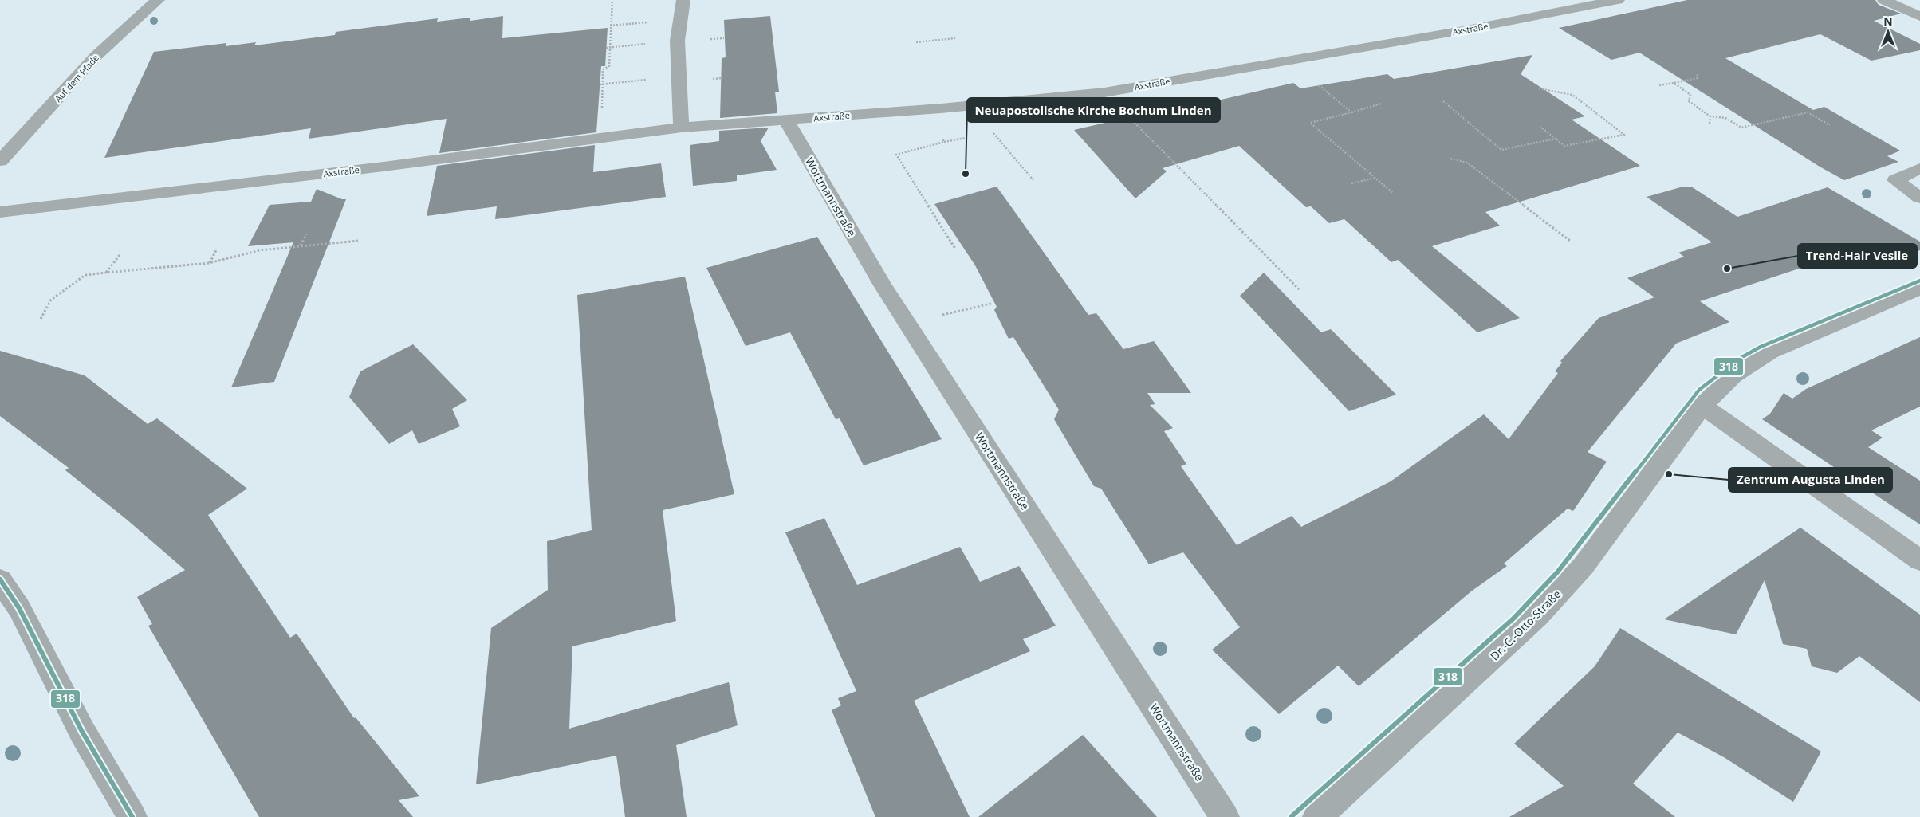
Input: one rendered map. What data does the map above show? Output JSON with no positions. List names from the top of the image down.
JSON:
{
  "streets": {
    "street": [
      "Axstraße",
      "Auf dem Pfade",
      "Wortmannstraße",
      "Dr.-C.-Otto-Straße"
    ]
  },
  "crossings": [
    ["Axstraße", "Wortmannstraße"]
  ],
  "places": ["Neuapostolische Kirche Bochum Linden", "Trend-Hair Vesile", "Zentrum Augusta Linden"],
  "lines": ["transit line 318"],
  "north": "top"
}
